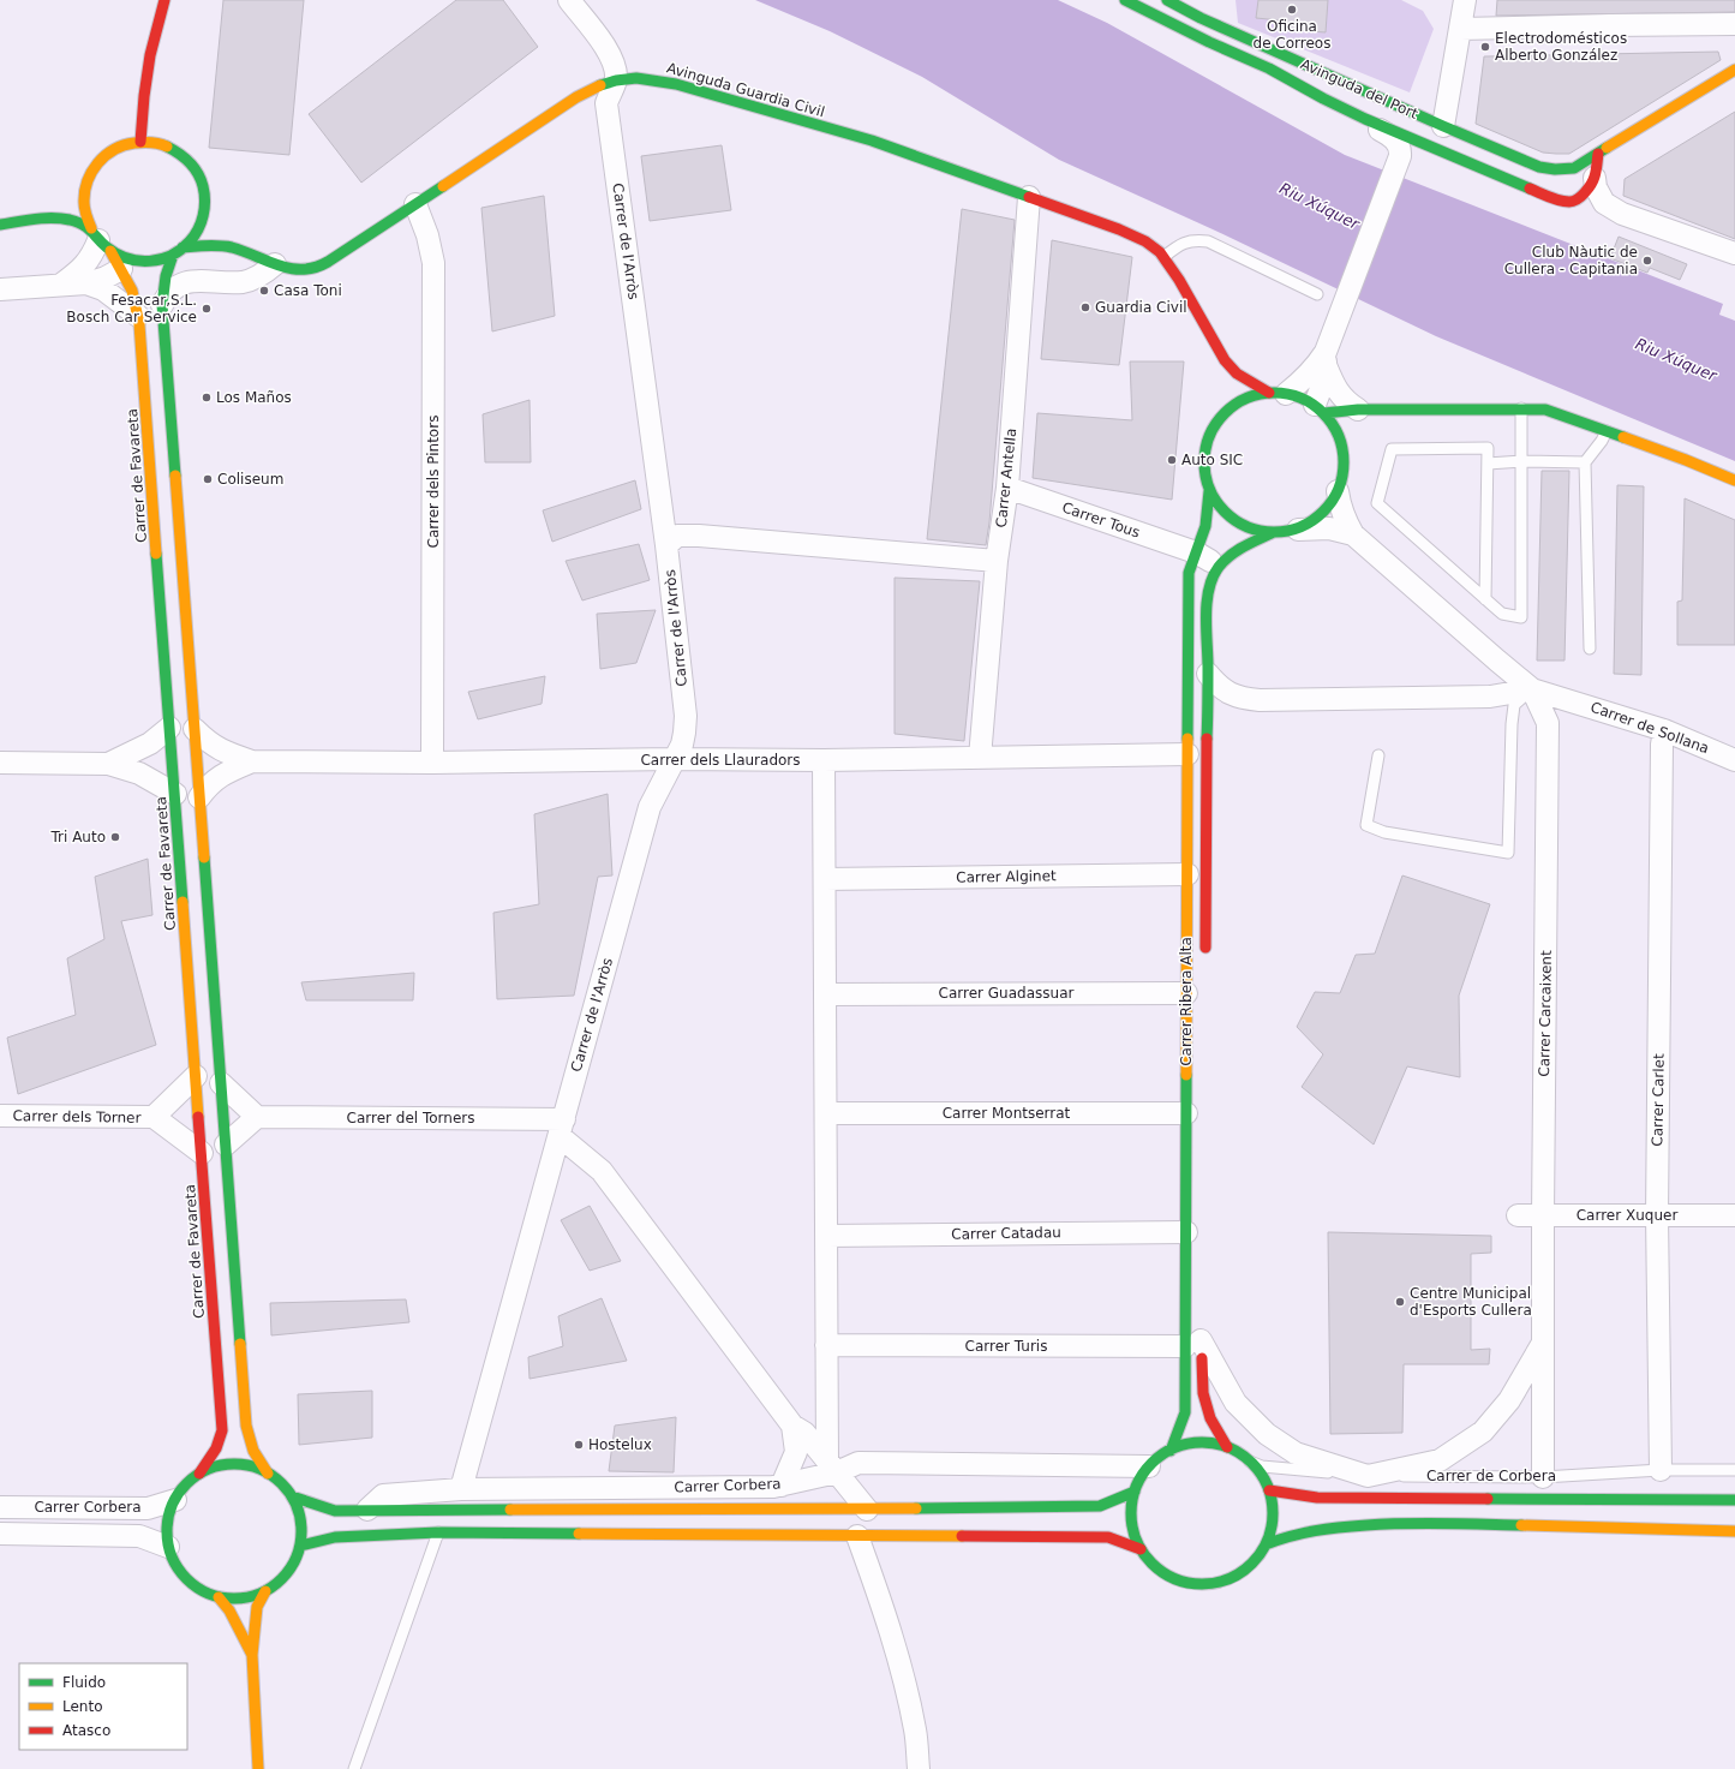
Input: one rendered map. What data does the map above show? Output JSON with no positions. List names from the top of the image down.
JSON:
{
  "streets": {
    "street": [
      "Avinguda del Port",
      "Avinguda Guardia Civil",
      "Carrer de l'Arròs",
      "Carrer de Favareta",
      "Carrer Antella",
      "Carrer dels Pintors",
      "Carrer Tous",
      "Carrer de Sollana",
      "Carrer dels Llauradors",
      "Carrer Alginet",
      "Carrer Guadassuar",
      "Carrer Ribera Alta",
      "Carrer Carcaixent",
      "Carrer Carlet",
      "Carrer Montserrat",
      "Carrer dels Torner",
      "Carrer del Torners",
      "Carrer Xuquer",
      "Carrer Catadau",
      "Carrer Turis",
      "Carrer Corbera"
    ],
    "lane": ["Carrer de Corbera"]
  },
  "crossings": [
    ["Avinguda Guardia Civil", "Carrer de l'Arròs"],
    ["Avinguda Guardia Civil", "Carrer Antella"],
    ["Avinguda Guardia Civil", "Carrer dels Pintors"],
    ["Avinguda Guardia Civil", "Carrer Ribera Alta"],
    ["Carrer de l'Arròs", "Carrer dels Llauradors"],
    ["Carrer de l'Arròs", "Carrer del Torners"],
    ["Carrer de l'Arròs", "Carrer Corbera"],
    ["Carrer de Favareta", "Carrer Corbera"],
    ["Carrer Antella", "Carrer Tous"],
    ["Carrer Antella", "Carrer dels Llauradors"],
    ["Carrer dels Pintors", "Carrer dels Llauradors"],
    ["Carrer Tous", "Carrer Ribera Alta"],
    ["Carrer de Sollana", "Carrer Carcaixent"],
    ["Carrer de Sollana", "Carrer Carlet"],
    ["Carrer dels Llauradors", "Carrer Ribera Alta"],
    ["Carrer Alginet", "Carrer Ribera Alta"],
    ["Carrer Guadassuar", "Carrer Ribera Alta"],
    ["Carrer Ribera Alta", "Carrer Carcaixent"],
    ["Carrer Ribera Alta", "Carrer Montserrat"],
    ["Carrer Ribera Alta", "Carrer Catadau"],
    ["Carrer Ribera Alta", "Carrer Turis"],
    ["Carrer Ribera Alta", "Carrer de Corbera"],
    ["Carrer Ribera Alta", "Carrer Corbera"],
    ["Carrer Carcaixent", "Carrer Xuquer"],
    ["Carrer Carcaixent", "Carrer de Corbera"],
    ["Carrer Carlet", "Carrer Xuquer"],
    ["Carrer Carlet", "Carrer de Corbera"],
    ["Carrer de Corbera", "Carrer Corbera"]
  ],
  "water": ["Riu Xúquer"],
  "places": [
    "Oficina de Correos",
    "Electrodomésticos Alberto González",
    "Club Nàutic de Cullera - Capitania",
    "Casa Toni",
    "Guardia Civil",
    "Fesacar,S.L. Bosch Car Service",
    "Los Maños",
    "Auto SIC",
    "Coliseum",
    "Tri Auto",
    "Centre Municipal d'Esports Cullera",
    "Hostelux"
  ],
  "legend": ["Fluido", "Lento", "Atasco"]
}
